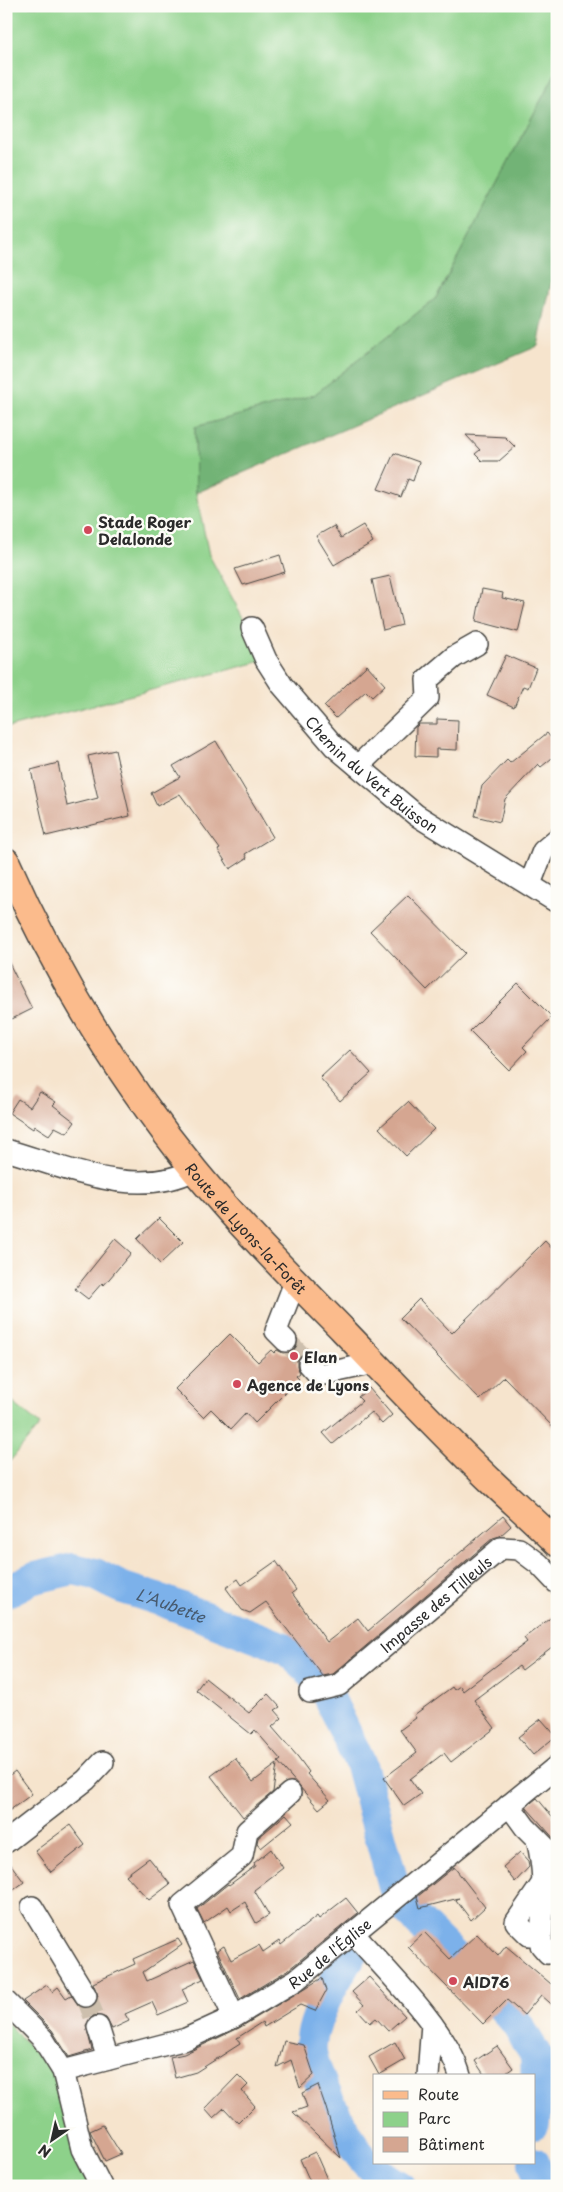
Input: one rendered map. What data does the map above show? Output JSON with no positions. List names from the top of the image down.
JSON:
{
  "streets": {
    "main road": ["Route de Lyons-la-Forêt"],
    "street": ["Chemin du Vert Buisson", "Impasse des Tilleuls", "Rue de l'Église"]
  },
  "water": ["L'Aubette"],
  "places": [
    "Stade Roger Delalonde",
    "Elan",
    "Agence de Lyons",
    "AID76"
  ],
  "legend": ["Route", "Parc", "Bâtiment"],
  "north": "bottom left"
}
